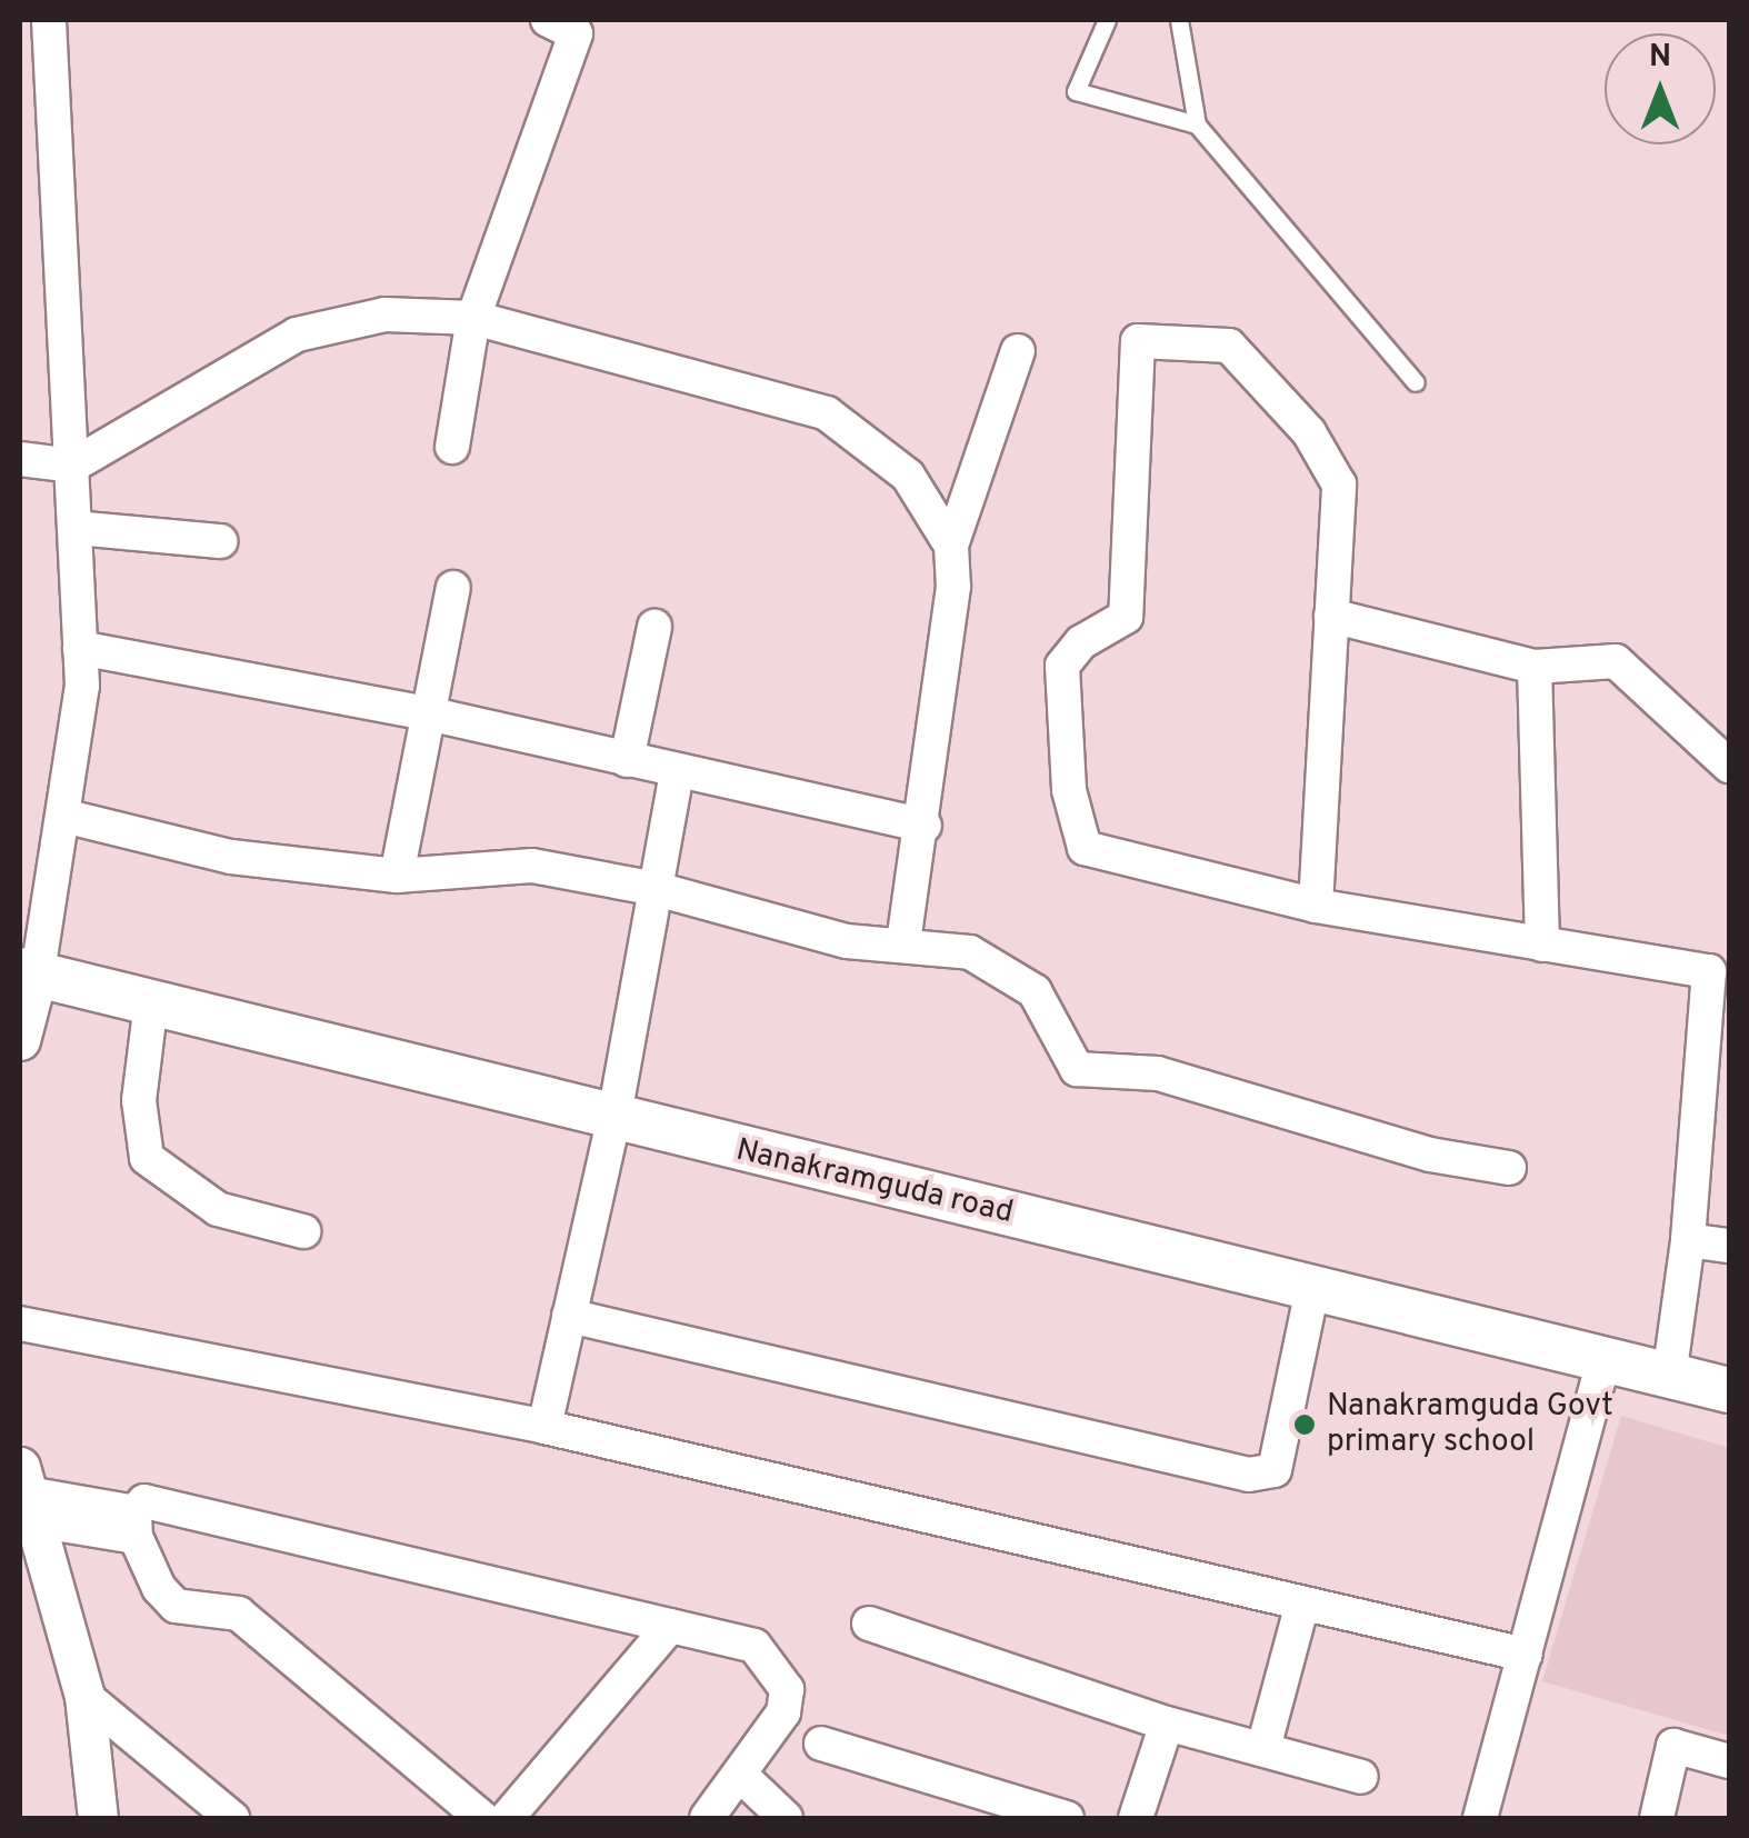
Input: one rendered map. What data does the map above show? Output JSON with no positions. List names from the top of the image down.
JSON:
{
  "streets": {
    "main road": ["Nanakramguda road"]
  },
  "places": ["Nanakramguda Govt primary school"],
  "north": "top"
}
